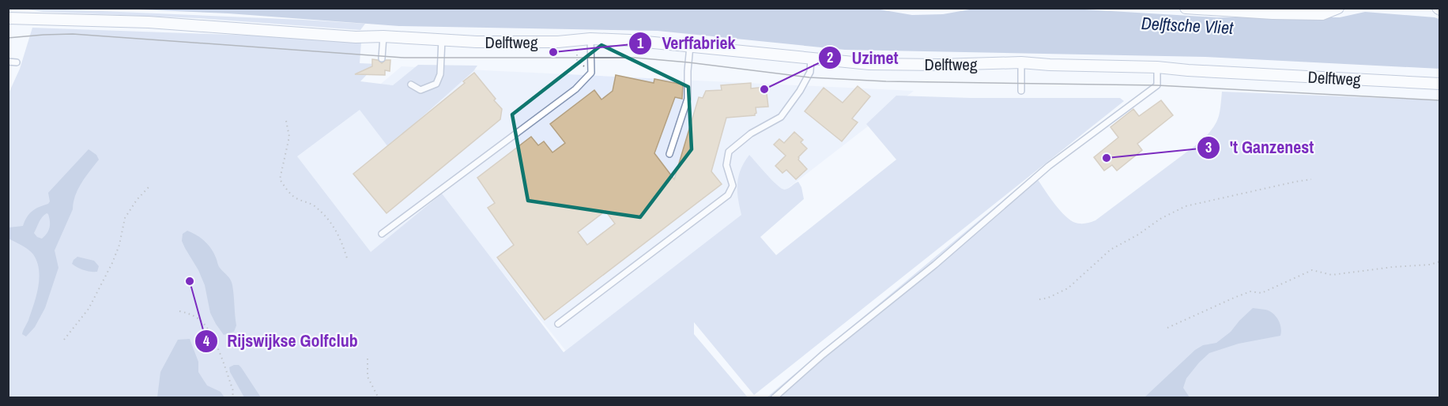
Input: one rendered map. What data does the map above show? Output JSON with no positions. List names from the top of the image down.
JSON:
{
  "streets": {
    "street": ["Delftweg"]
  },
  "water": ["Delftsche Vliet"],
  "places": [
    "Verffabriek",
    "Uzimet",
    "'t Ganzenest",
    "Rijswijkse Golfclub"
  ]
}
